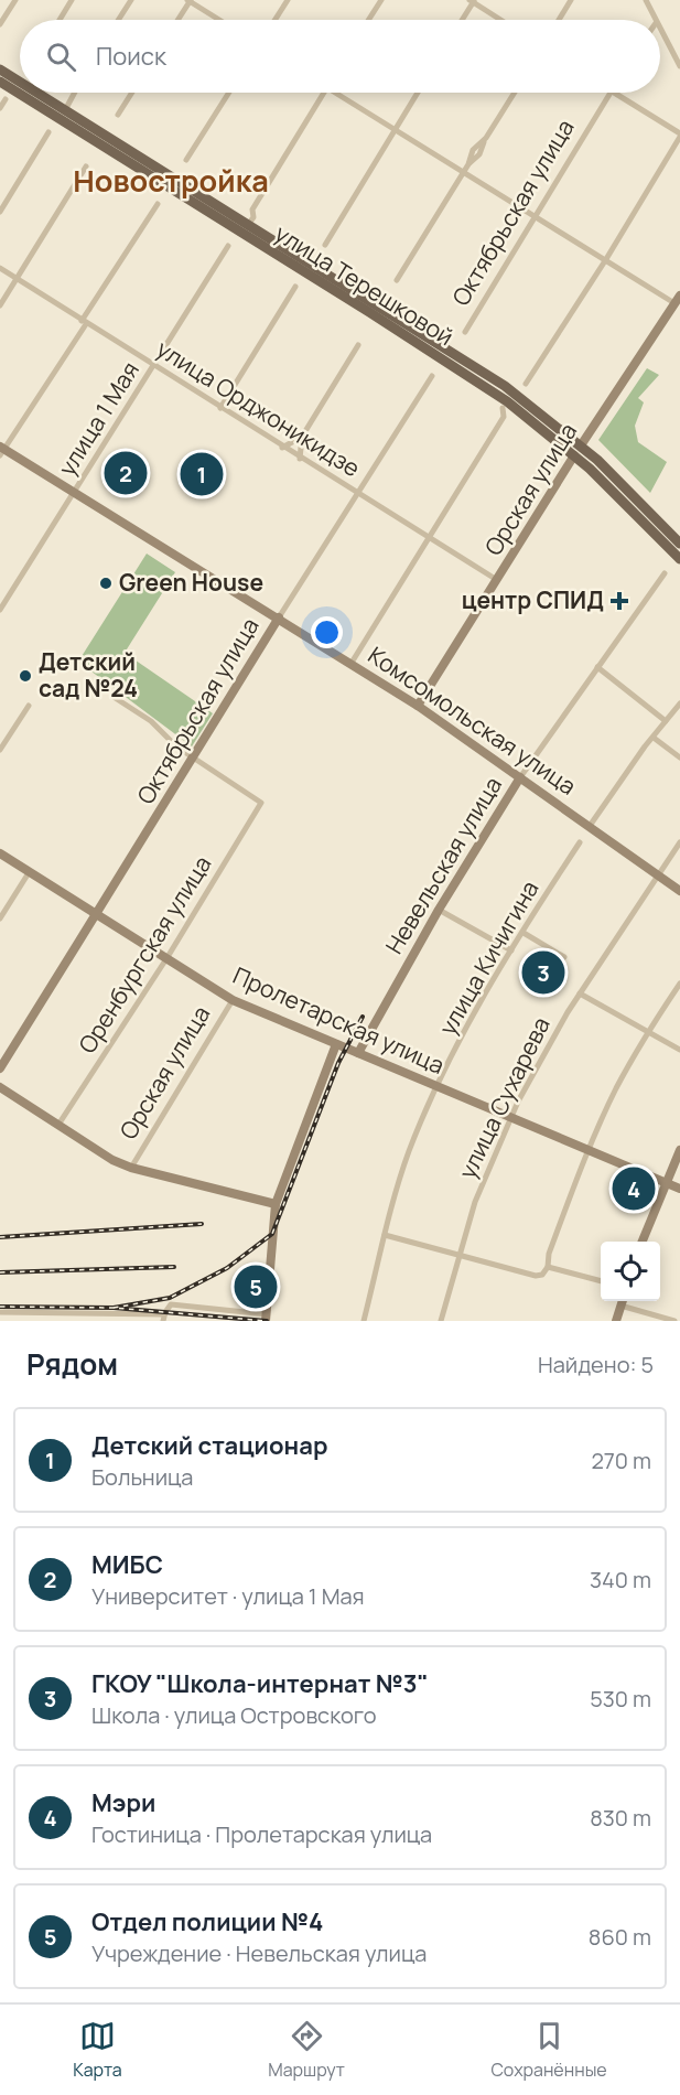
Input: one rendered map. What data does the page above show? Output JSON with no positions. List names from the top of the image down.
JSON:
{
  "streets": {
    "main road": [
      "Октябрьская улица",
      "улица Терешковой",
      "Орская улица",
      "Комсомольская улица",
      "Невельская улица",
      "Пролетарская улица"
    ],
    "street": [
      "улица Орджоникидзе",
      "улица 1 Мая",
      "Оренбургская улица",
      "улица Кичигина",
      "улица Сухарева"
    ]
  },
  "crossings": [
    ["Октябрьская улица", "улица Орджоникидзе"],
    ["Октябрьская улица", "Комсомольская улица"],
    ["Октябрьская улица", "Оренбургская улица"],
    ["Октябрьская улица", "Пролетарская улица"],
    ["улица Терешковой", "Орская улица"],
    ["улица Орджоникидзе", "улица 1 Мая"],
    ["улица Орджоникидзе", "Орская улица"],
    ["улица 1 Мая", "Комсомольская улица"],
    ["Орская улица", "Комсомольская улица"],
    ["Орская улица", "Пролетарская улица"],
    ["Комсомольская улица", "Невельская улица"],
    ["Комсомольская улица", "улица Сухарева"],
    ["Невельская улица", "Пролетарская улица"],
    ["Оренбургская улица", "Пролетарская улица"],
    ["улица Кичигина", "Пролетарская улица"],
    ["Пролетарская улица", "улица Сухарева"]
  ],
  "districts": ["Новостройка"],
  "places": {
    "other": ["Green House", "Детский сад №24"],
    "health": ["центр СПИД"]
  },
  "page": {
    "search": "Поиск",
    "pins": [
      "2",
      "1",
      "3",
      "4",
      "5"
    ],
    "heading": ["Рядом", "Найдено: 5"],
    "list": [
      {
        "mark": "1",
        "name": "Детский стационар",
        "note": "Больница",
        "value": "270 m"
      },
      {
        "mark": "2",
        "name": "МИБС",
        "note": "Университет · улица 1 Мая",
        "value": "340 m"
      },
      {
        "mark": "3",
        "name": "ГКОУ \"Школа-интернат №3\"",
        "note": "Школа · улица Островского",
        "value": "530 m"
      },
      {
        "mark": "4",
        "name": "Мэри",
        "note": "Гостиница · Пролетарская улица",
        "value": "830 m"
      },
      {
        "mark": "5",
        "name": "Отдел полиции №4",
        "note": "Учреждение · Невельская улица",
        "value": "860 m"
      }
    ],
    "nav": ["Карта", "Маршрут", "Сохранённые"]
  }
}
